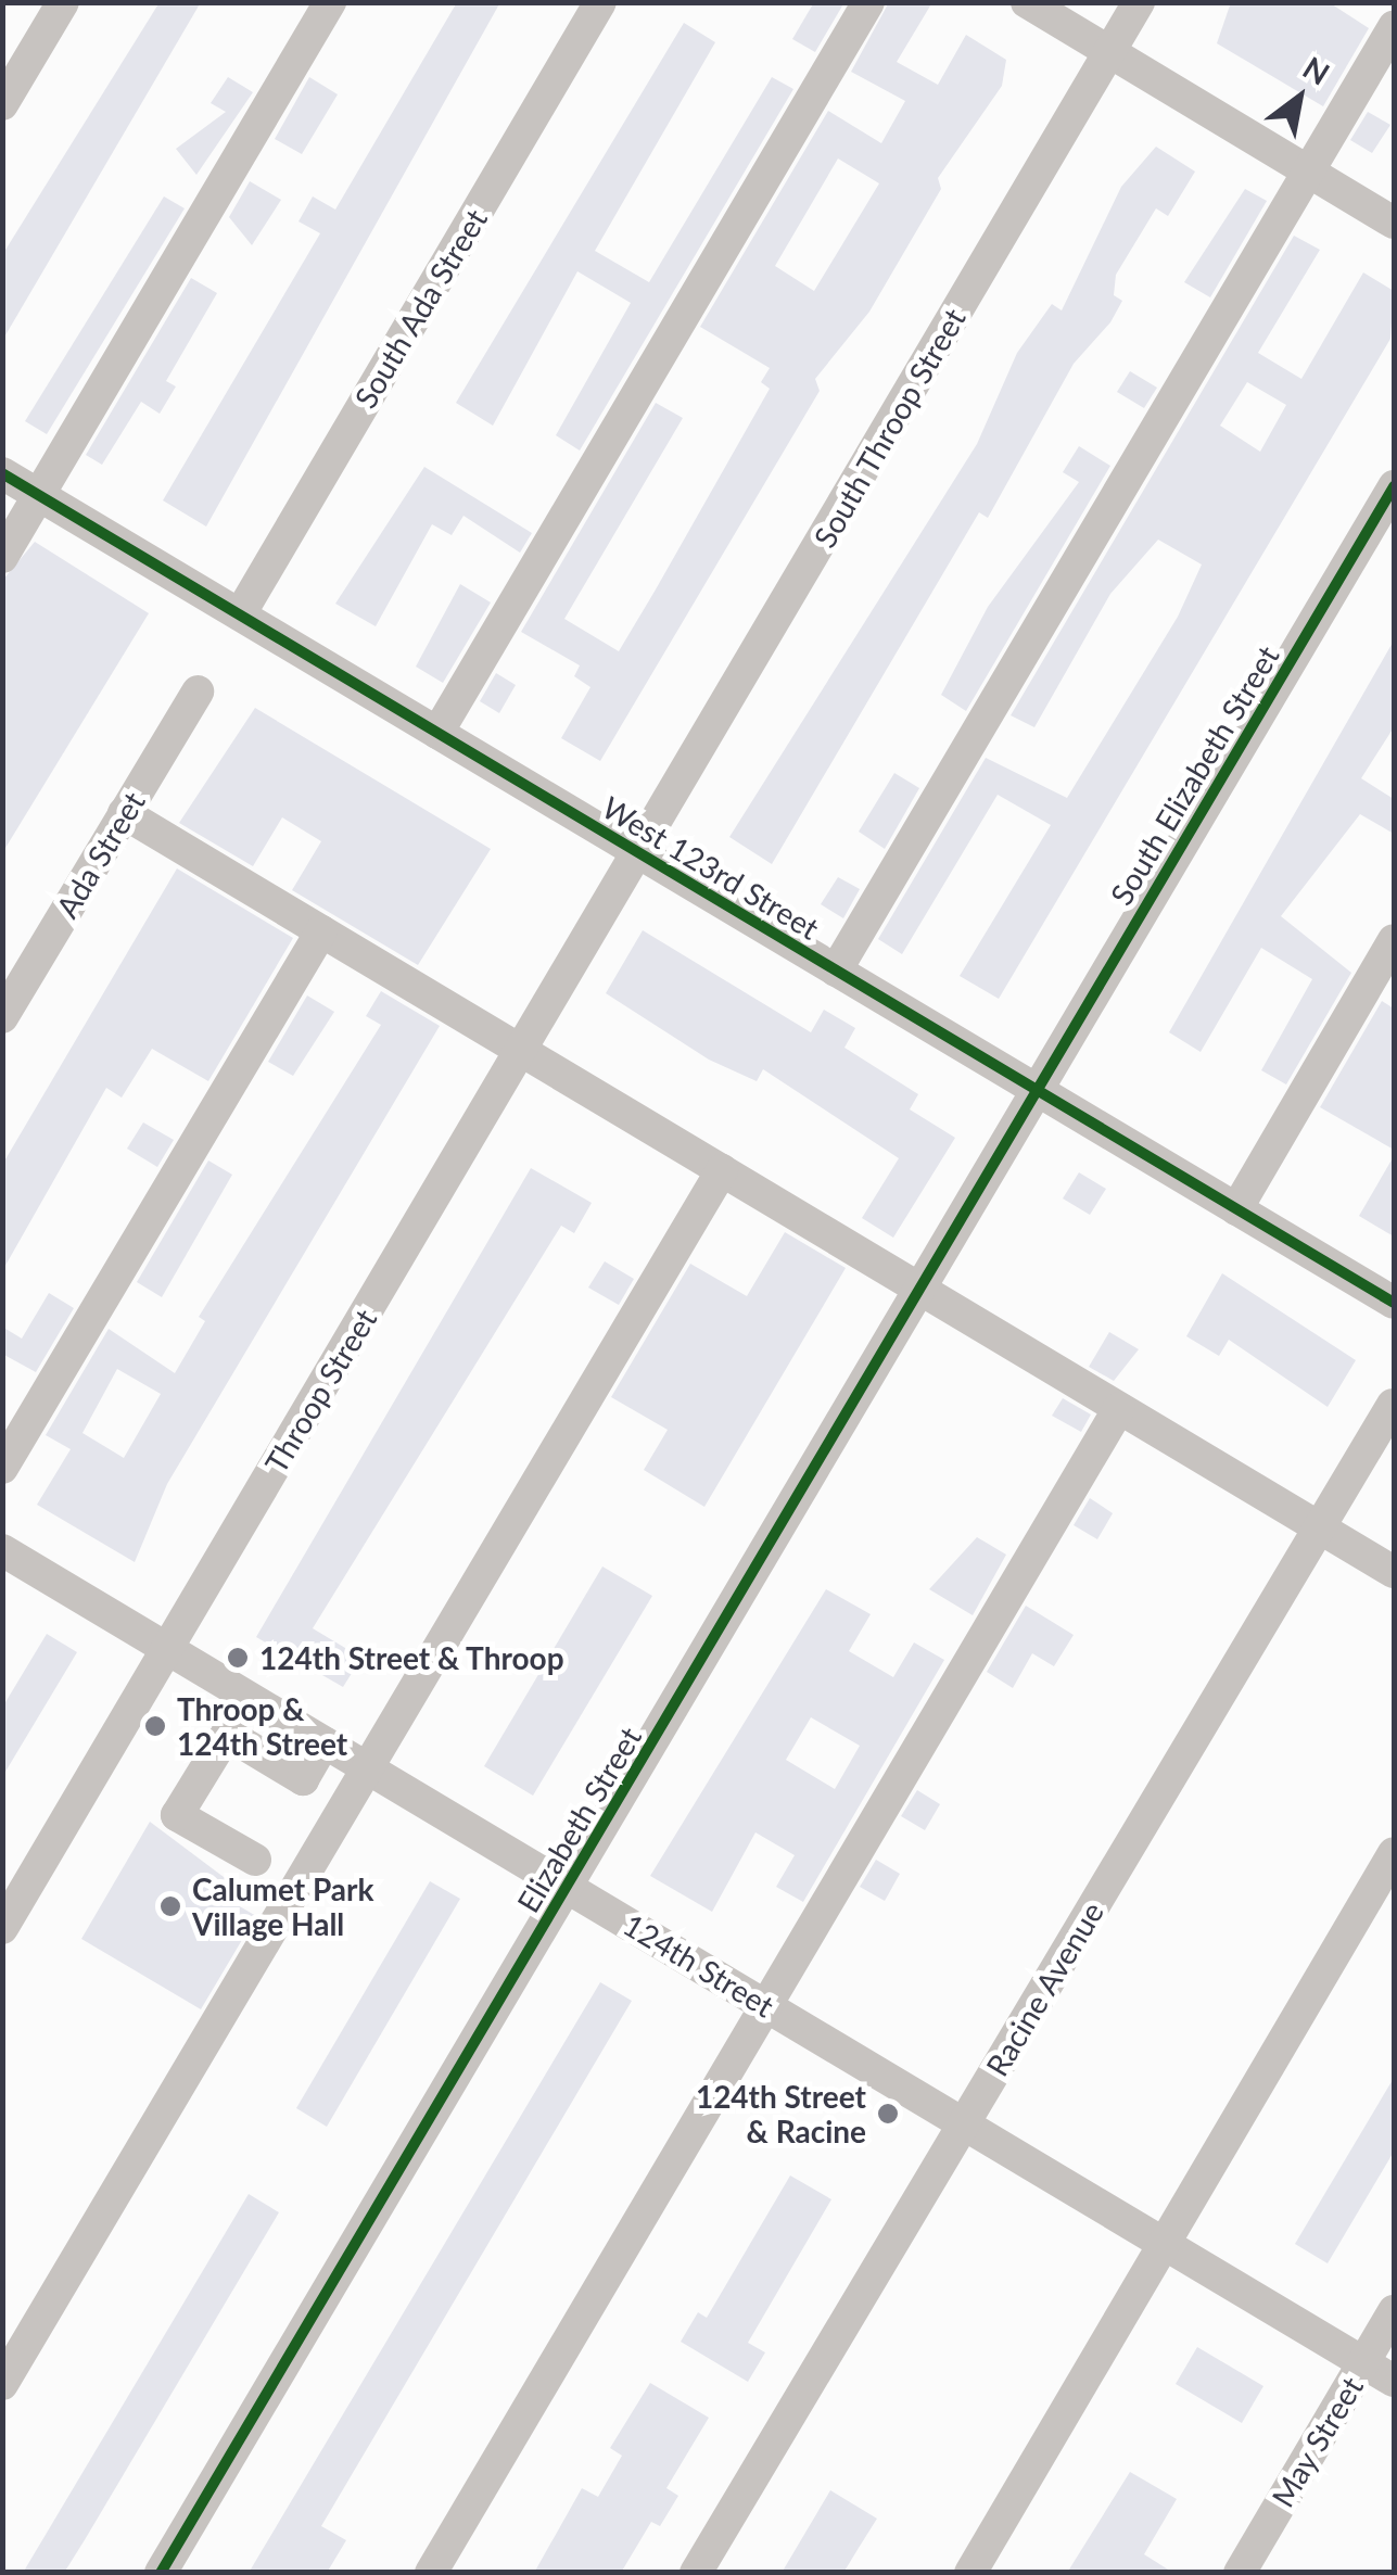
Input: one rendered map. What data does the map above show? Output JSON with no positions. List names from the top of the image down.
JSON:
{
  "streets": {
    "street": [
      "South Ada Street",
      "South Throop Street",
      "South Elizabeth Street",
      "Ada Street",
      "West 123rd Street",
      "Throop Street",
      "Elizabeth Street",
      "124th Street",
      "Racine Avenue",
      "May Street"
    ]
  },
  "crossings": [
    ["South Ada Street", "West 123rd Street"],
    ["South Throop Street", "West 123rd Street"],
    ["South Throop Street", "Throop Street"],
    ["South Elizabeth Street", "West 123rd Street"],
    ["South Elizabeth Street", "Elizabeth Street"],
    ["West 123rd Street", "Throop Street"],
    ["West 123rd Street", "Elizabeth Street"],
    ["Throop Street", "124th Street"],
    ["Elizabeth Street", "124th Street"],
    ["124th Street", "Racine Avenue"],
    ["124th Street", "May Street"]
  ],
  "places": [
    "124th Street & Throop",
    "Throop & 124th Street",
    "Calumet Park Village Hall",
    "124th Street & Racine"
  ],
  "north": "top right"
}
